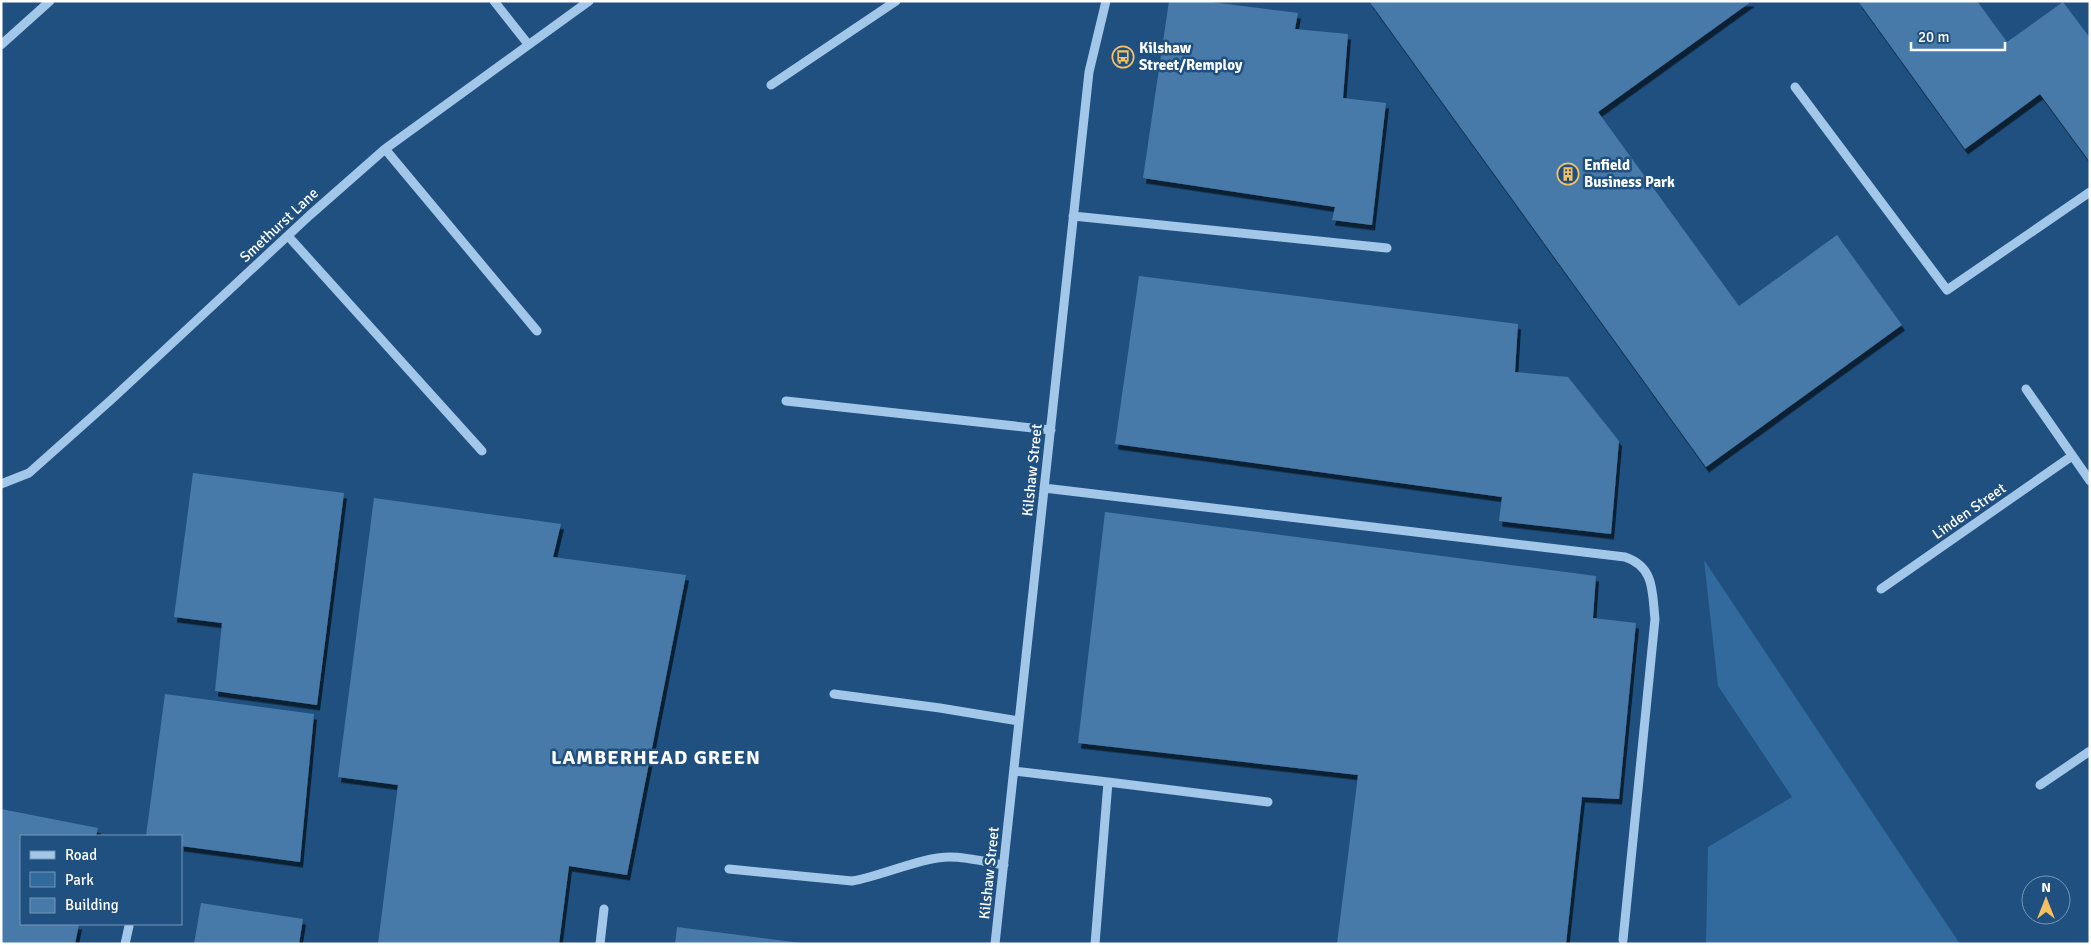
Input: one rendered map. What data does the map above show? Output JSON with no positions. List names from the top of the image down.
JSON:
{
  "streets": {
    "street": ["Smethurst Lane", "Kilshaw Street", "Linden Street"]
  },
  "districts": ["LAMBERHEAD GREEN"],
  "places": {
    "bus stop": ["Kilshaw Street/Remploy"],
    "building": ["Enfield Business Park"]
  },
  "legend": ["Road", "Park", "Building"],
  "scale_bar": "20 m",
  "north": "top"
}
